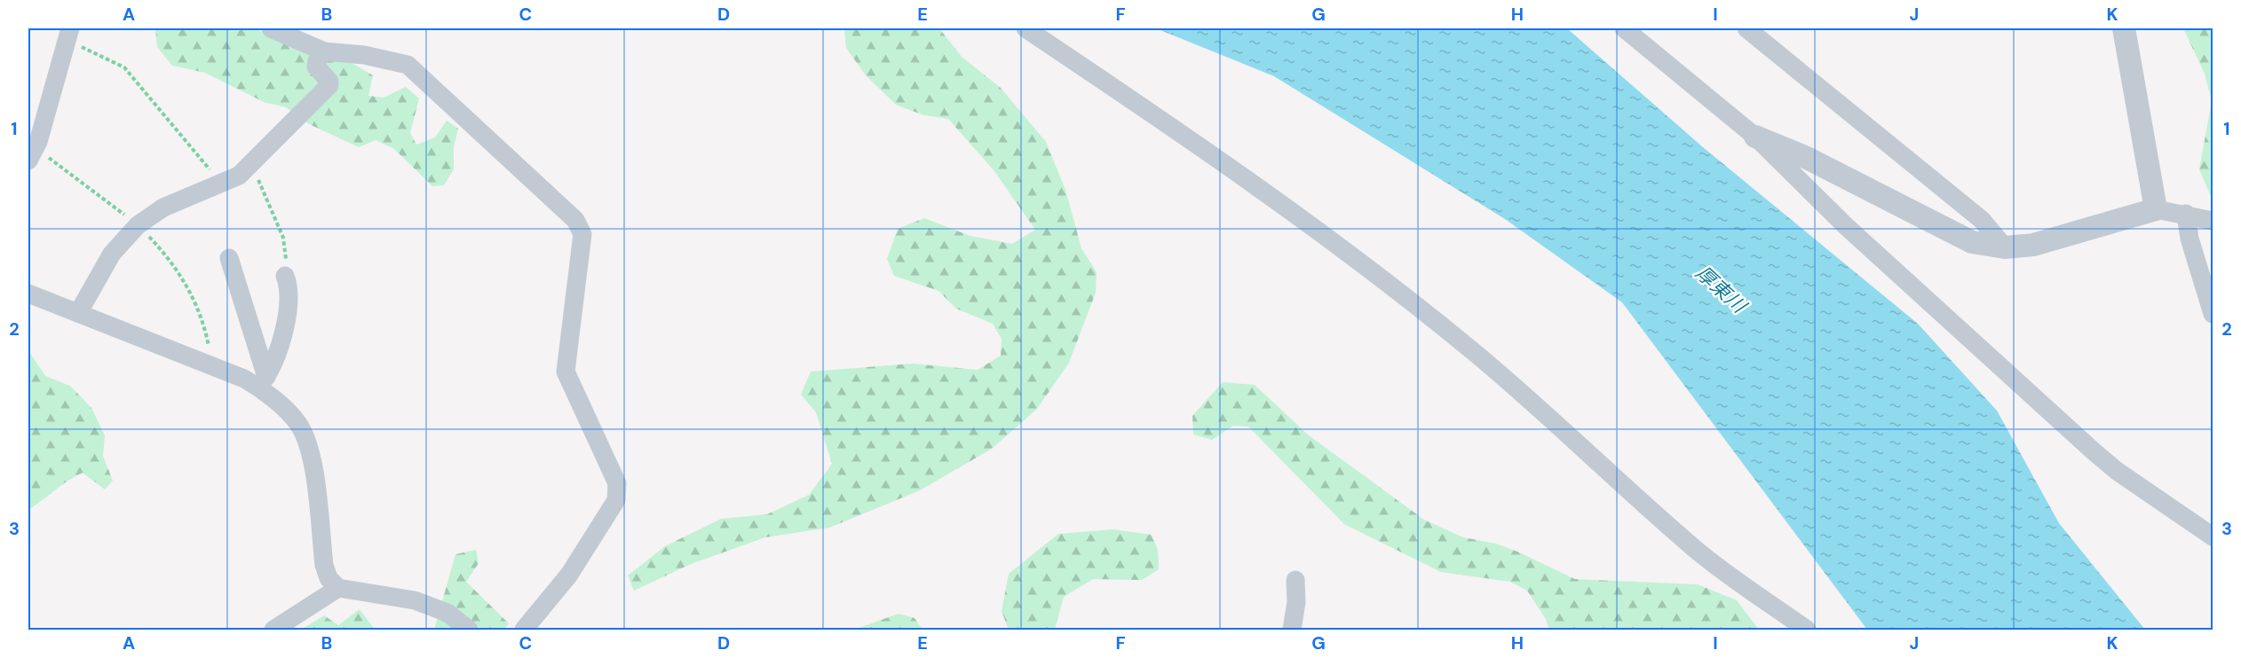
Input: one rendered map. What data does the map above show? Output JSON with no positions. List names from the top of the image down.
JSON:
{
  "water": ["厚東川"],
  "grid": {
    "columns": [
      "A",
      "B",
      "C",
      "D",
      "E",
      "F",
      "G",
      "H",
      "I",
      "J",
      "K"
    ],
    "rows": ["1", "2", "3"]
  }
}
